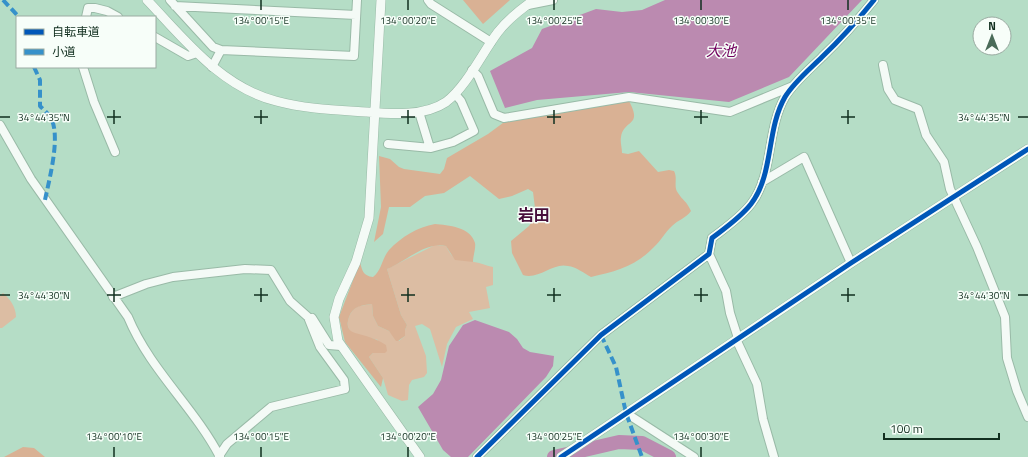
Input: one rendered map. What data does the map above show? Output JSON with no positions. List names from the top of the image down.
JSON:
{
  "districts": ["岩田"],
  "water": ["大池"],
  "legend": ["自転車道", "小道"],
  "scale_bar": "100 m",
  "north": "top",
  "coordinates": [
    "134°00'15\"E",
    "134°00'20\"E",
    "134°00'25\"E",
    "134°00'30\"E",
    "134°00'35\"E",
    "34°44'35\"N",
    "34°44'30\"N",
    "134°00'10\"E"
  ]
}
